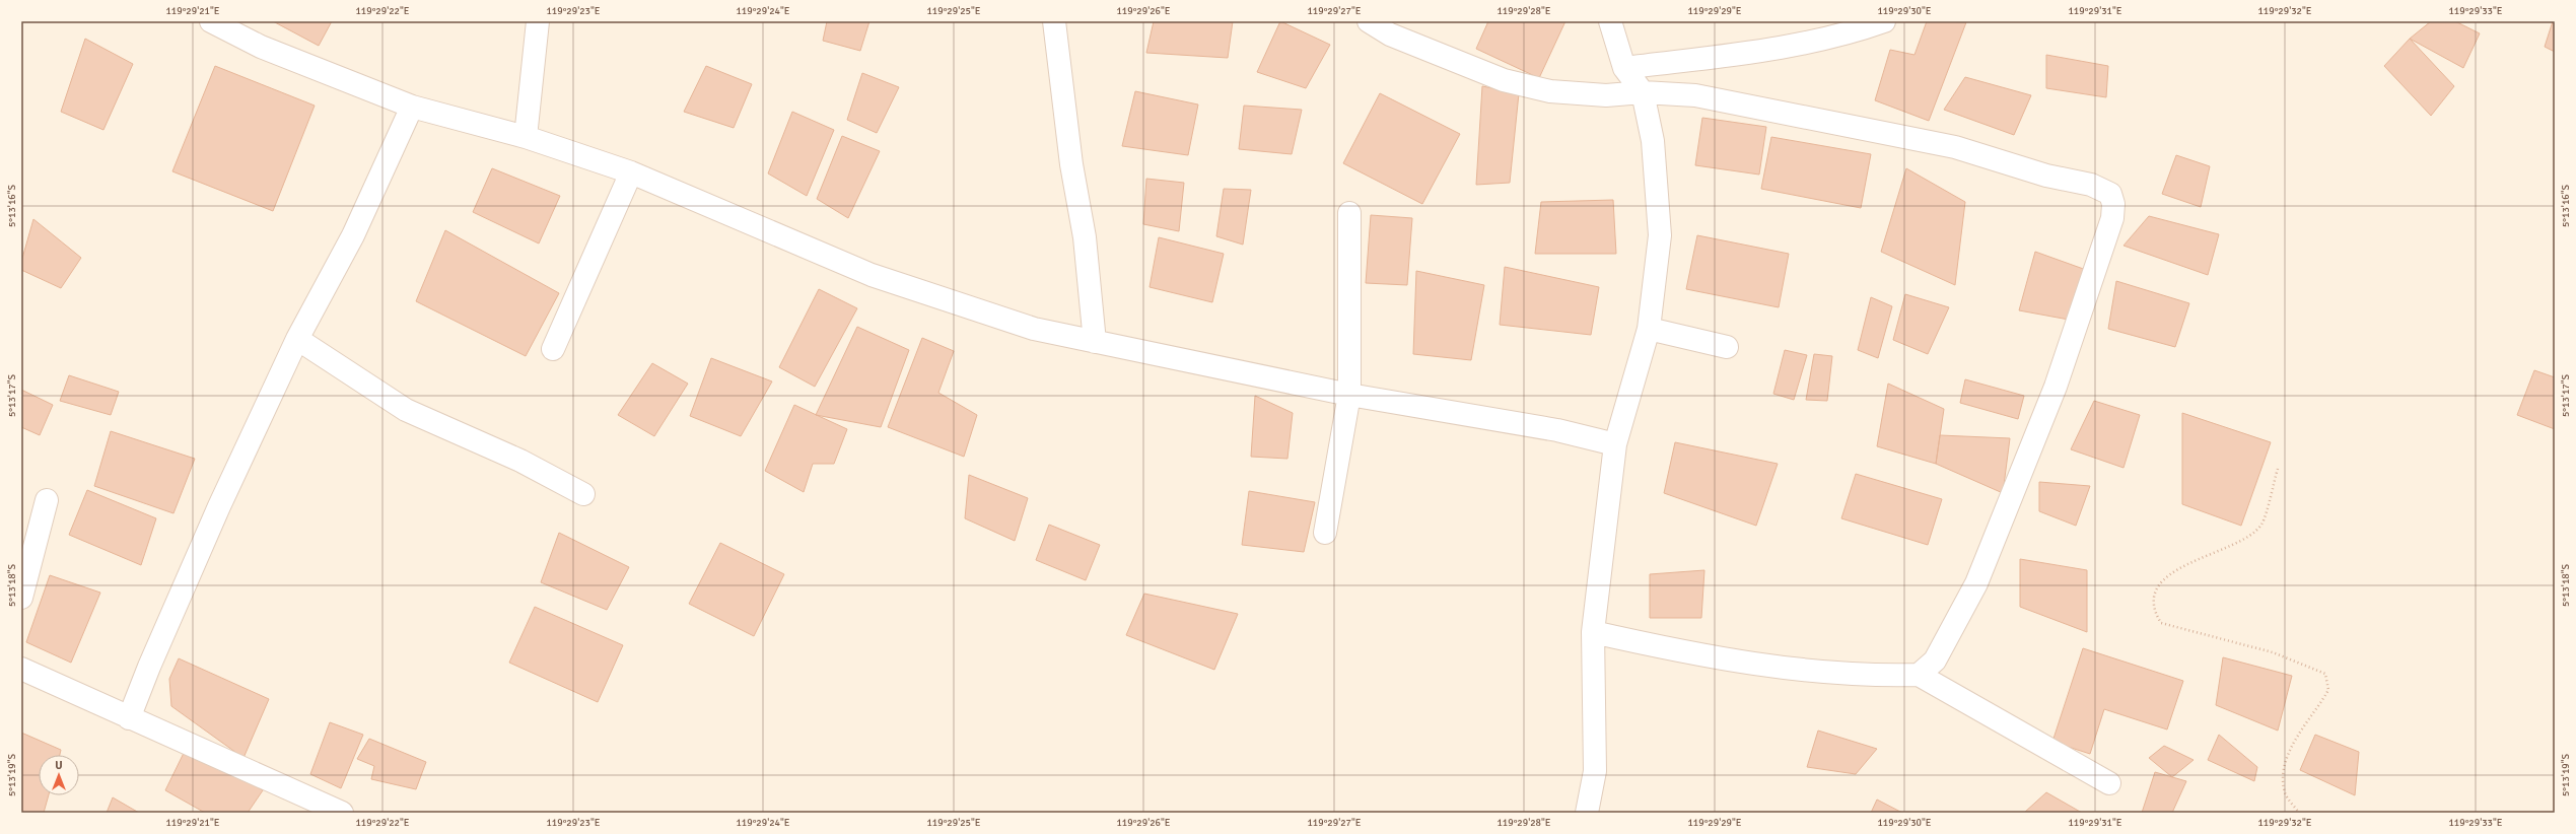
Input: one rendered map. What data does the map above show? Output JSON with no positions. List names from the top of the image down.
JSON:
{
  "north": "top",
  "coordinates": [
    "119°29'21\"E",
    "119°29'22\"E",
    "119°29'23\"E",
    "119°29'24\"E",
    "119°29'25\"E",
    "119°29'26\"E",
    "119°29'27\"E",
    "119°29'28\"E",
    "119°29'29\"E",
    "119°29'30\"E",
    "119°29'31\"E",
    "119°29'32\"E",
    "119°29'33\"E",
    "5°13'16\"S",
    "5°13'17\"S",
    "5°13'18\"S",
    "5°13'19\"S"
  ]
}
